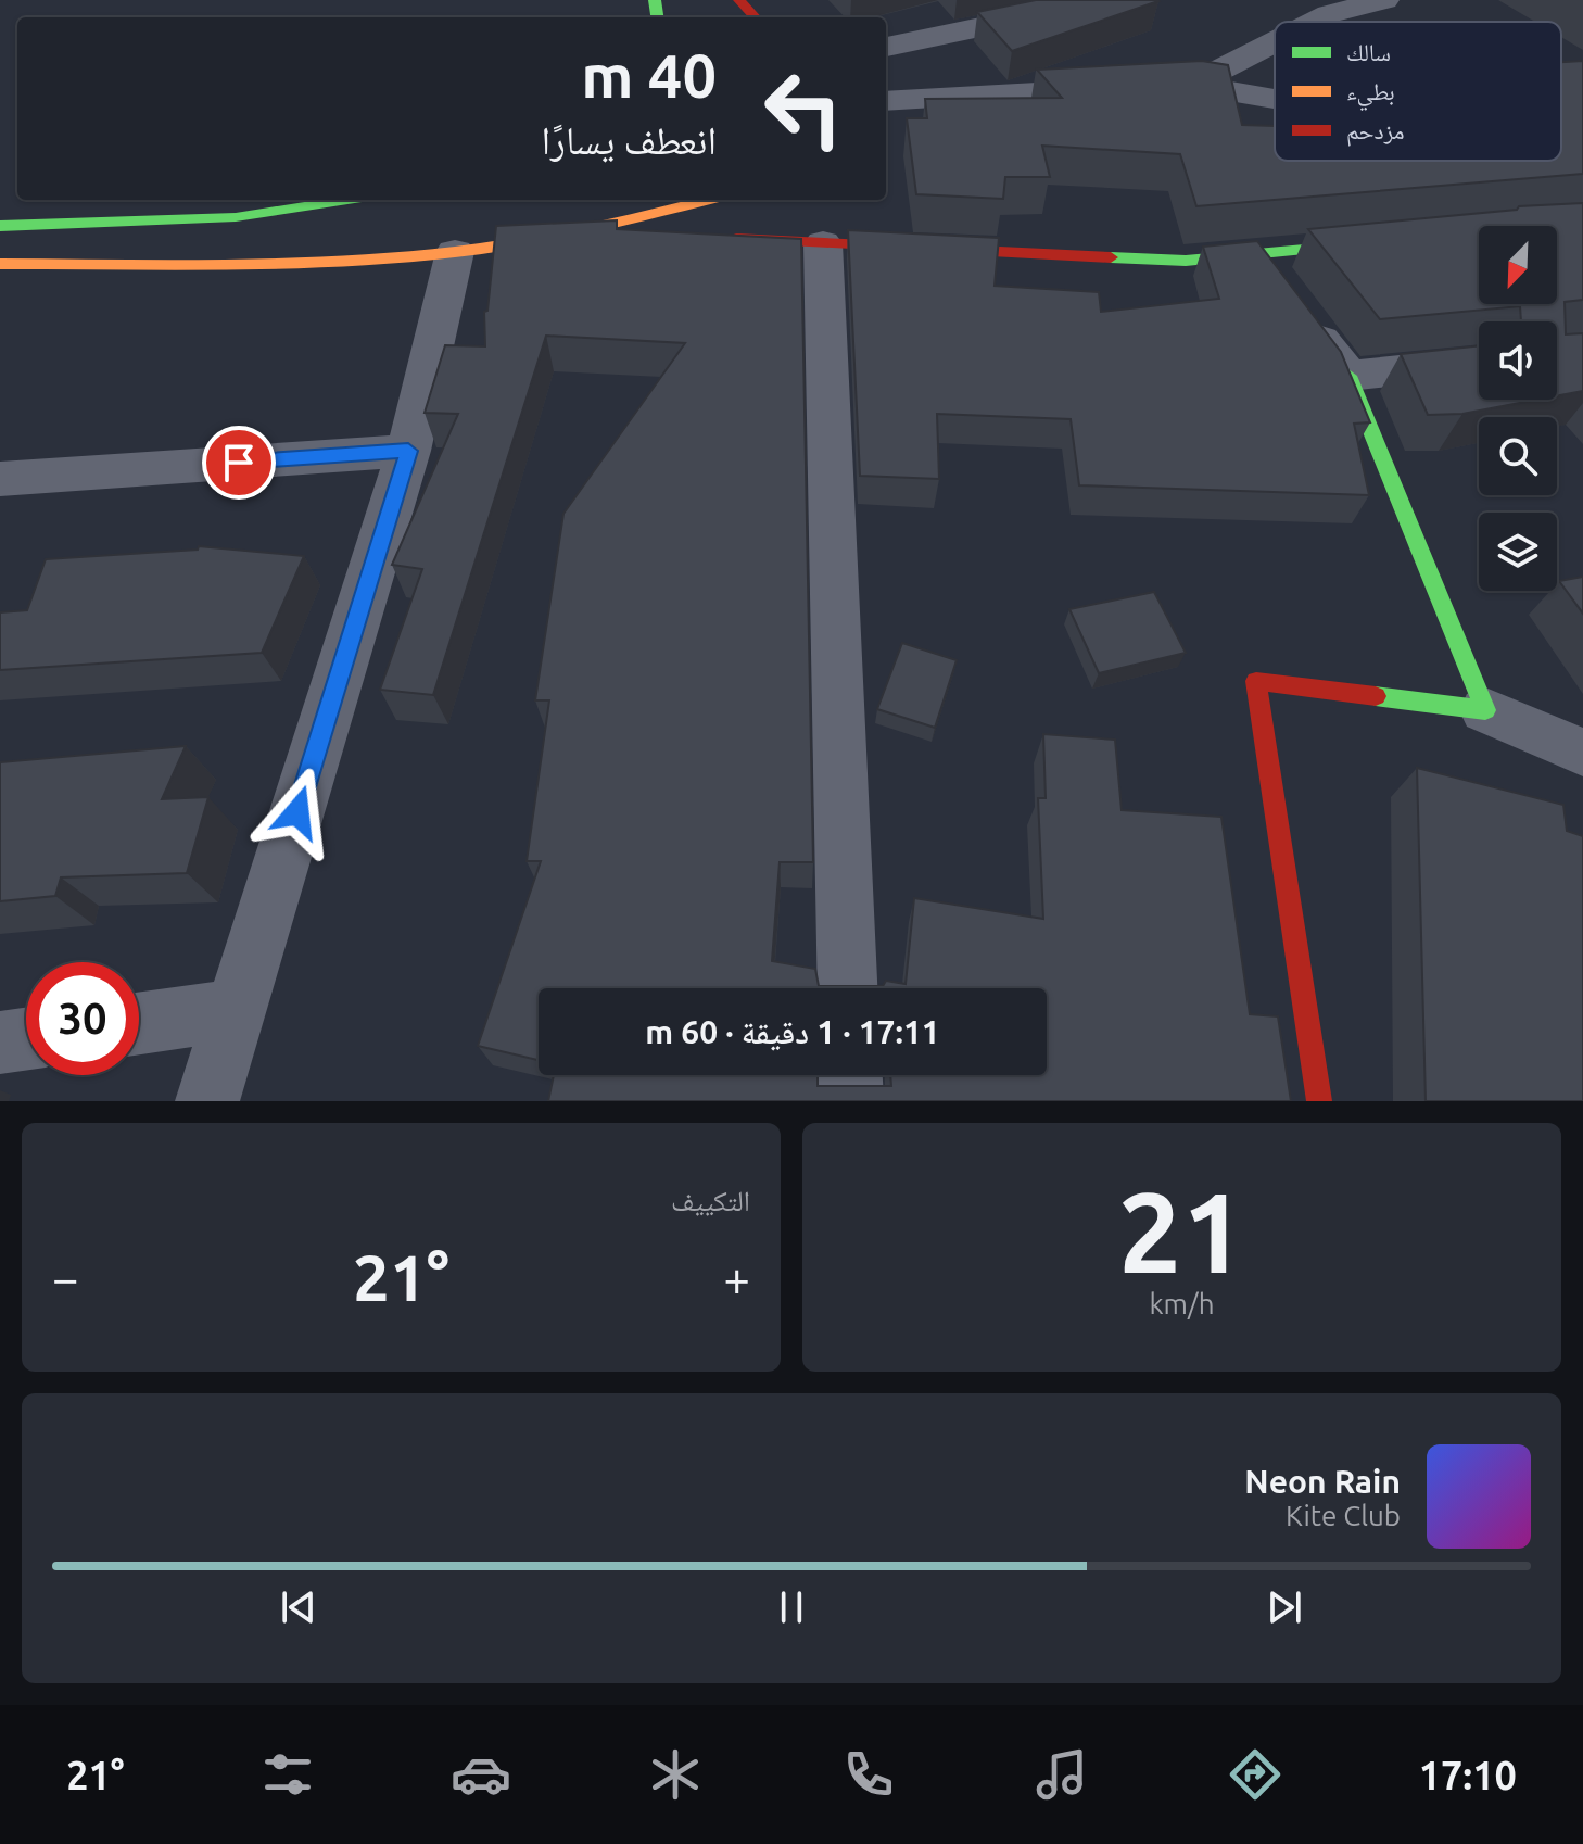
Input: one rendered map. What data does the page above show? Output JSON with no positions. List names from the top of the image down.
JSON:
{
  "legend": ["سالك", "بطيء", "مزدحم"],
  "north": "bottom left",
  "page": {
    "turn": ["40 m", "انعطف يسارًا"],
    "limit": "30",
    "trip": "17:11 · 1 دقيقة · 60 m",
    "tile": [
      ["21", "km/h"],
      "التكييف"
    ],
    "heat": ["−", "21°", "+"],
    "song": ["Neon Rain", "Kite Club"],
    "tabs": ["17:10", "21°"]
  }
}
